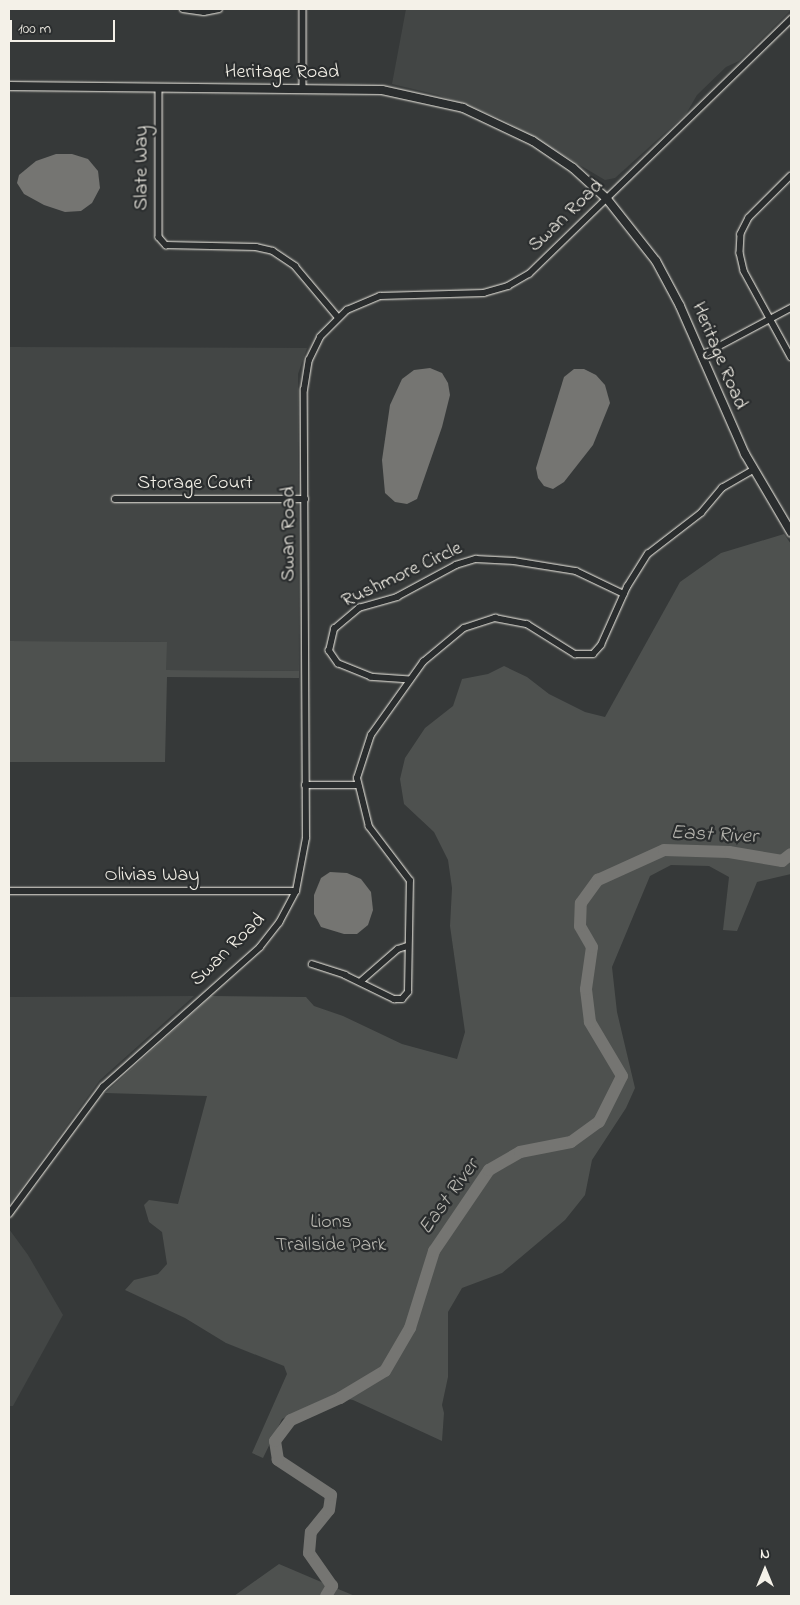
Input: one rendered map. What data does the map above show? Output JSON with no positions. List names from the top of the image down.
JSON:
{
  "streets": {
    "main road": ["Heritage Road"],
    "street": [
      "Slate Way",
      "Swan Road",
      "Storage Court",
      "Rushmore Circle",
      "Olivias Way"
    ]
  },
  "crossings": [
    ["Heritage Road", "Slate Way"],
    ["Heritage Road", "Swan Road"],
    ["Slate Way", "Swan Road"],
    ["Swan Road", "Storage Court"],
    ["Swan Road", "Olivias Way"]
  ],
  "water": ["East River"],
  "parks": ["Lions Trailside Park"],
  "scale_bar": "100 m",
  "north": "top"
}
